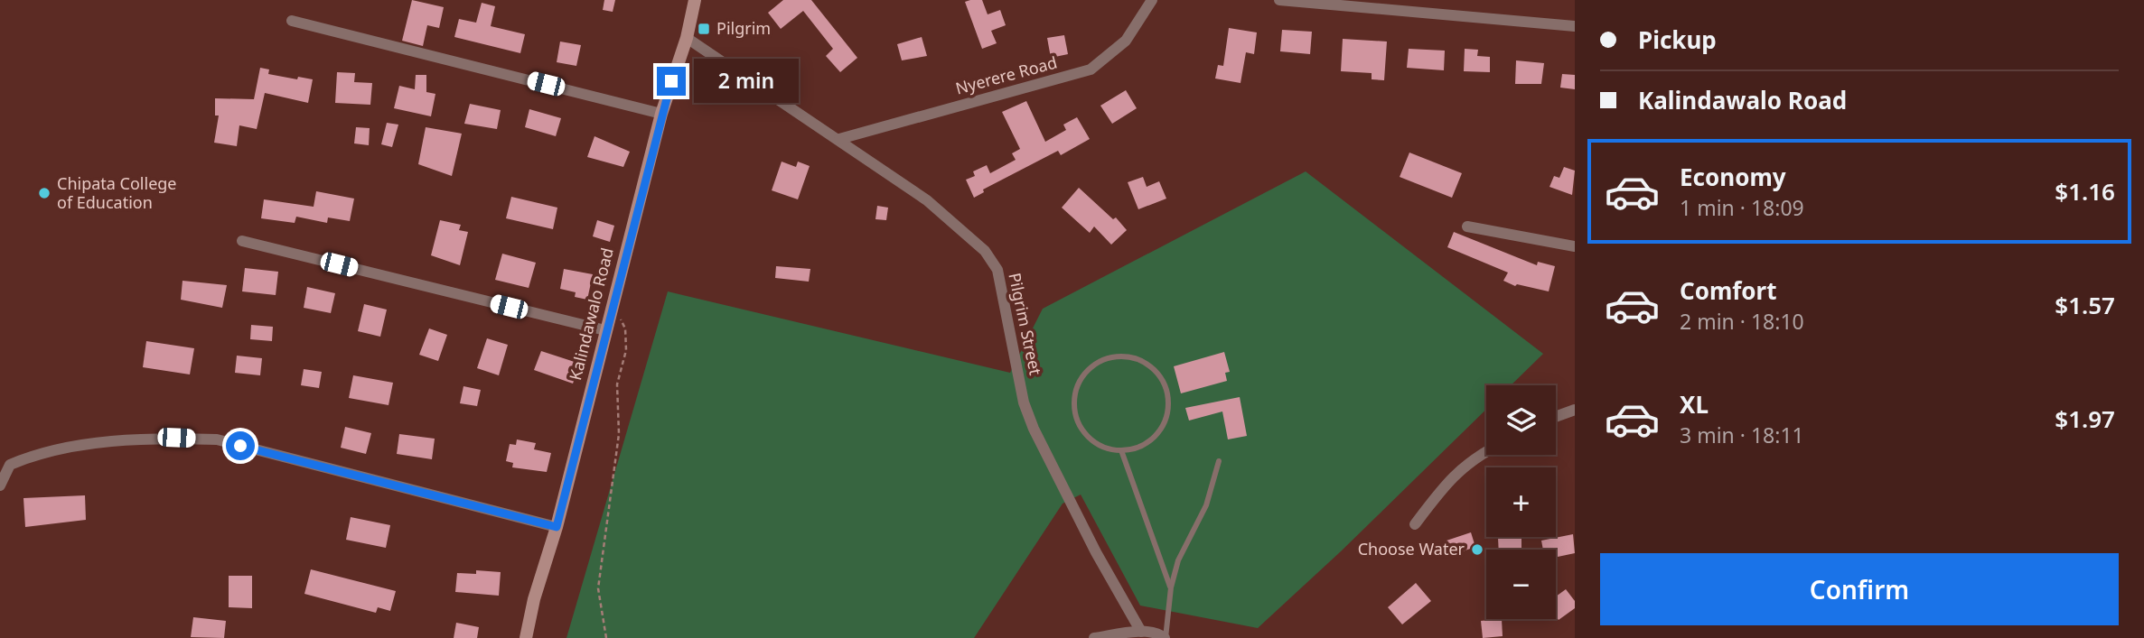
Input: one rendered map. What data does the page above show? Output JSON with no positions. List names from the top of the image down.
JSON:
{
  "streets": {
    "street": ["Nyerere Road", "Kalindawalo Road", "Pilgrim Street"]
  },
  "crossings": [
    ["Nyerere Road", "Pilgrim Street"],
    ["Kalindawalo Road", "Pilgrim Street"]
  ],
  "places": {
    "transit": ["Pilgrim"],
    "other": ["Chipata College of Education", "Choose Water"]
  },
  "page": {
    "banner": ["Pickup", "Kalindawalo Road"],
    "bubble": "2 min",
    "list": [
      {
        "name": "Economy",
        "note": "1 min · 18:09",
        "value": "$1.16"
      },
      {
        "name": "Comfort",
        "note": "2 min · 18:10",
        "value": "$1.57"
      },
      {
        "name": "XL",
        "note": "3 min · 18:11",
        "value": "$1.97"
      }
    ],
    "map_buttons": ["+", "−"],
    "buttons": "Confirm"
  }
}
